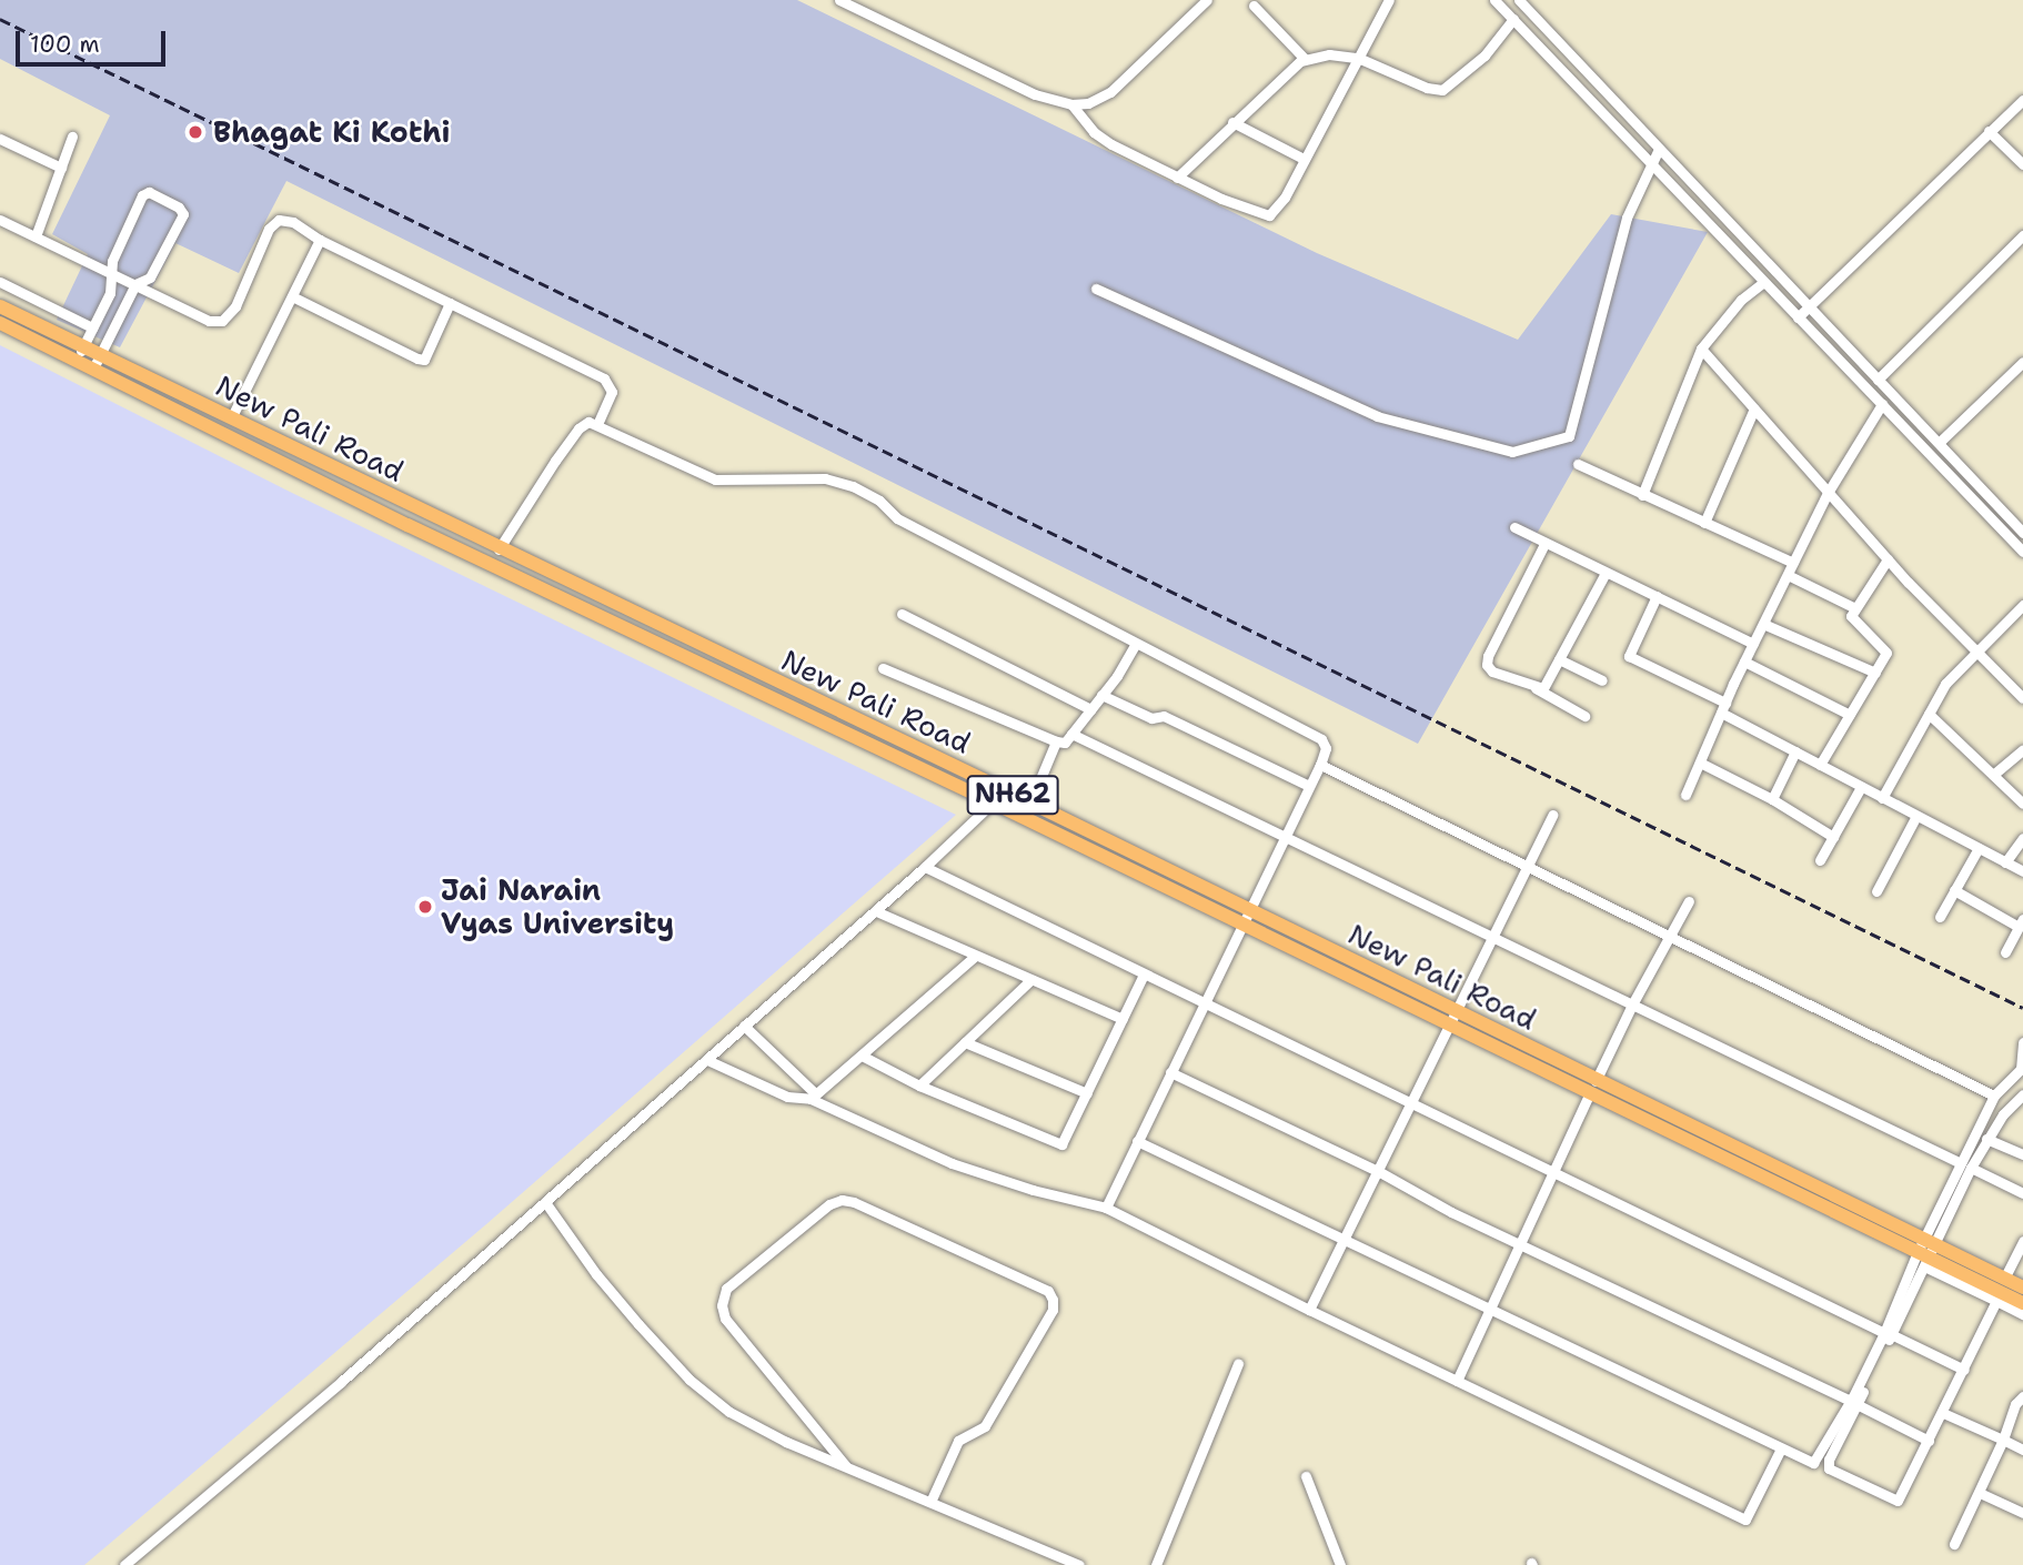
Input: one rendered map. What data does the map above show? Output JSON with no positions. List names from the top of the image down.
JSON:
{
  "streets": {
    "highway": ["New Pali Road", "NH62"]
  },
  "places": ["Bhagat Ki Kothi", "Jai Narain Vyas University"],
  "scale_bar": "100 m"
}
